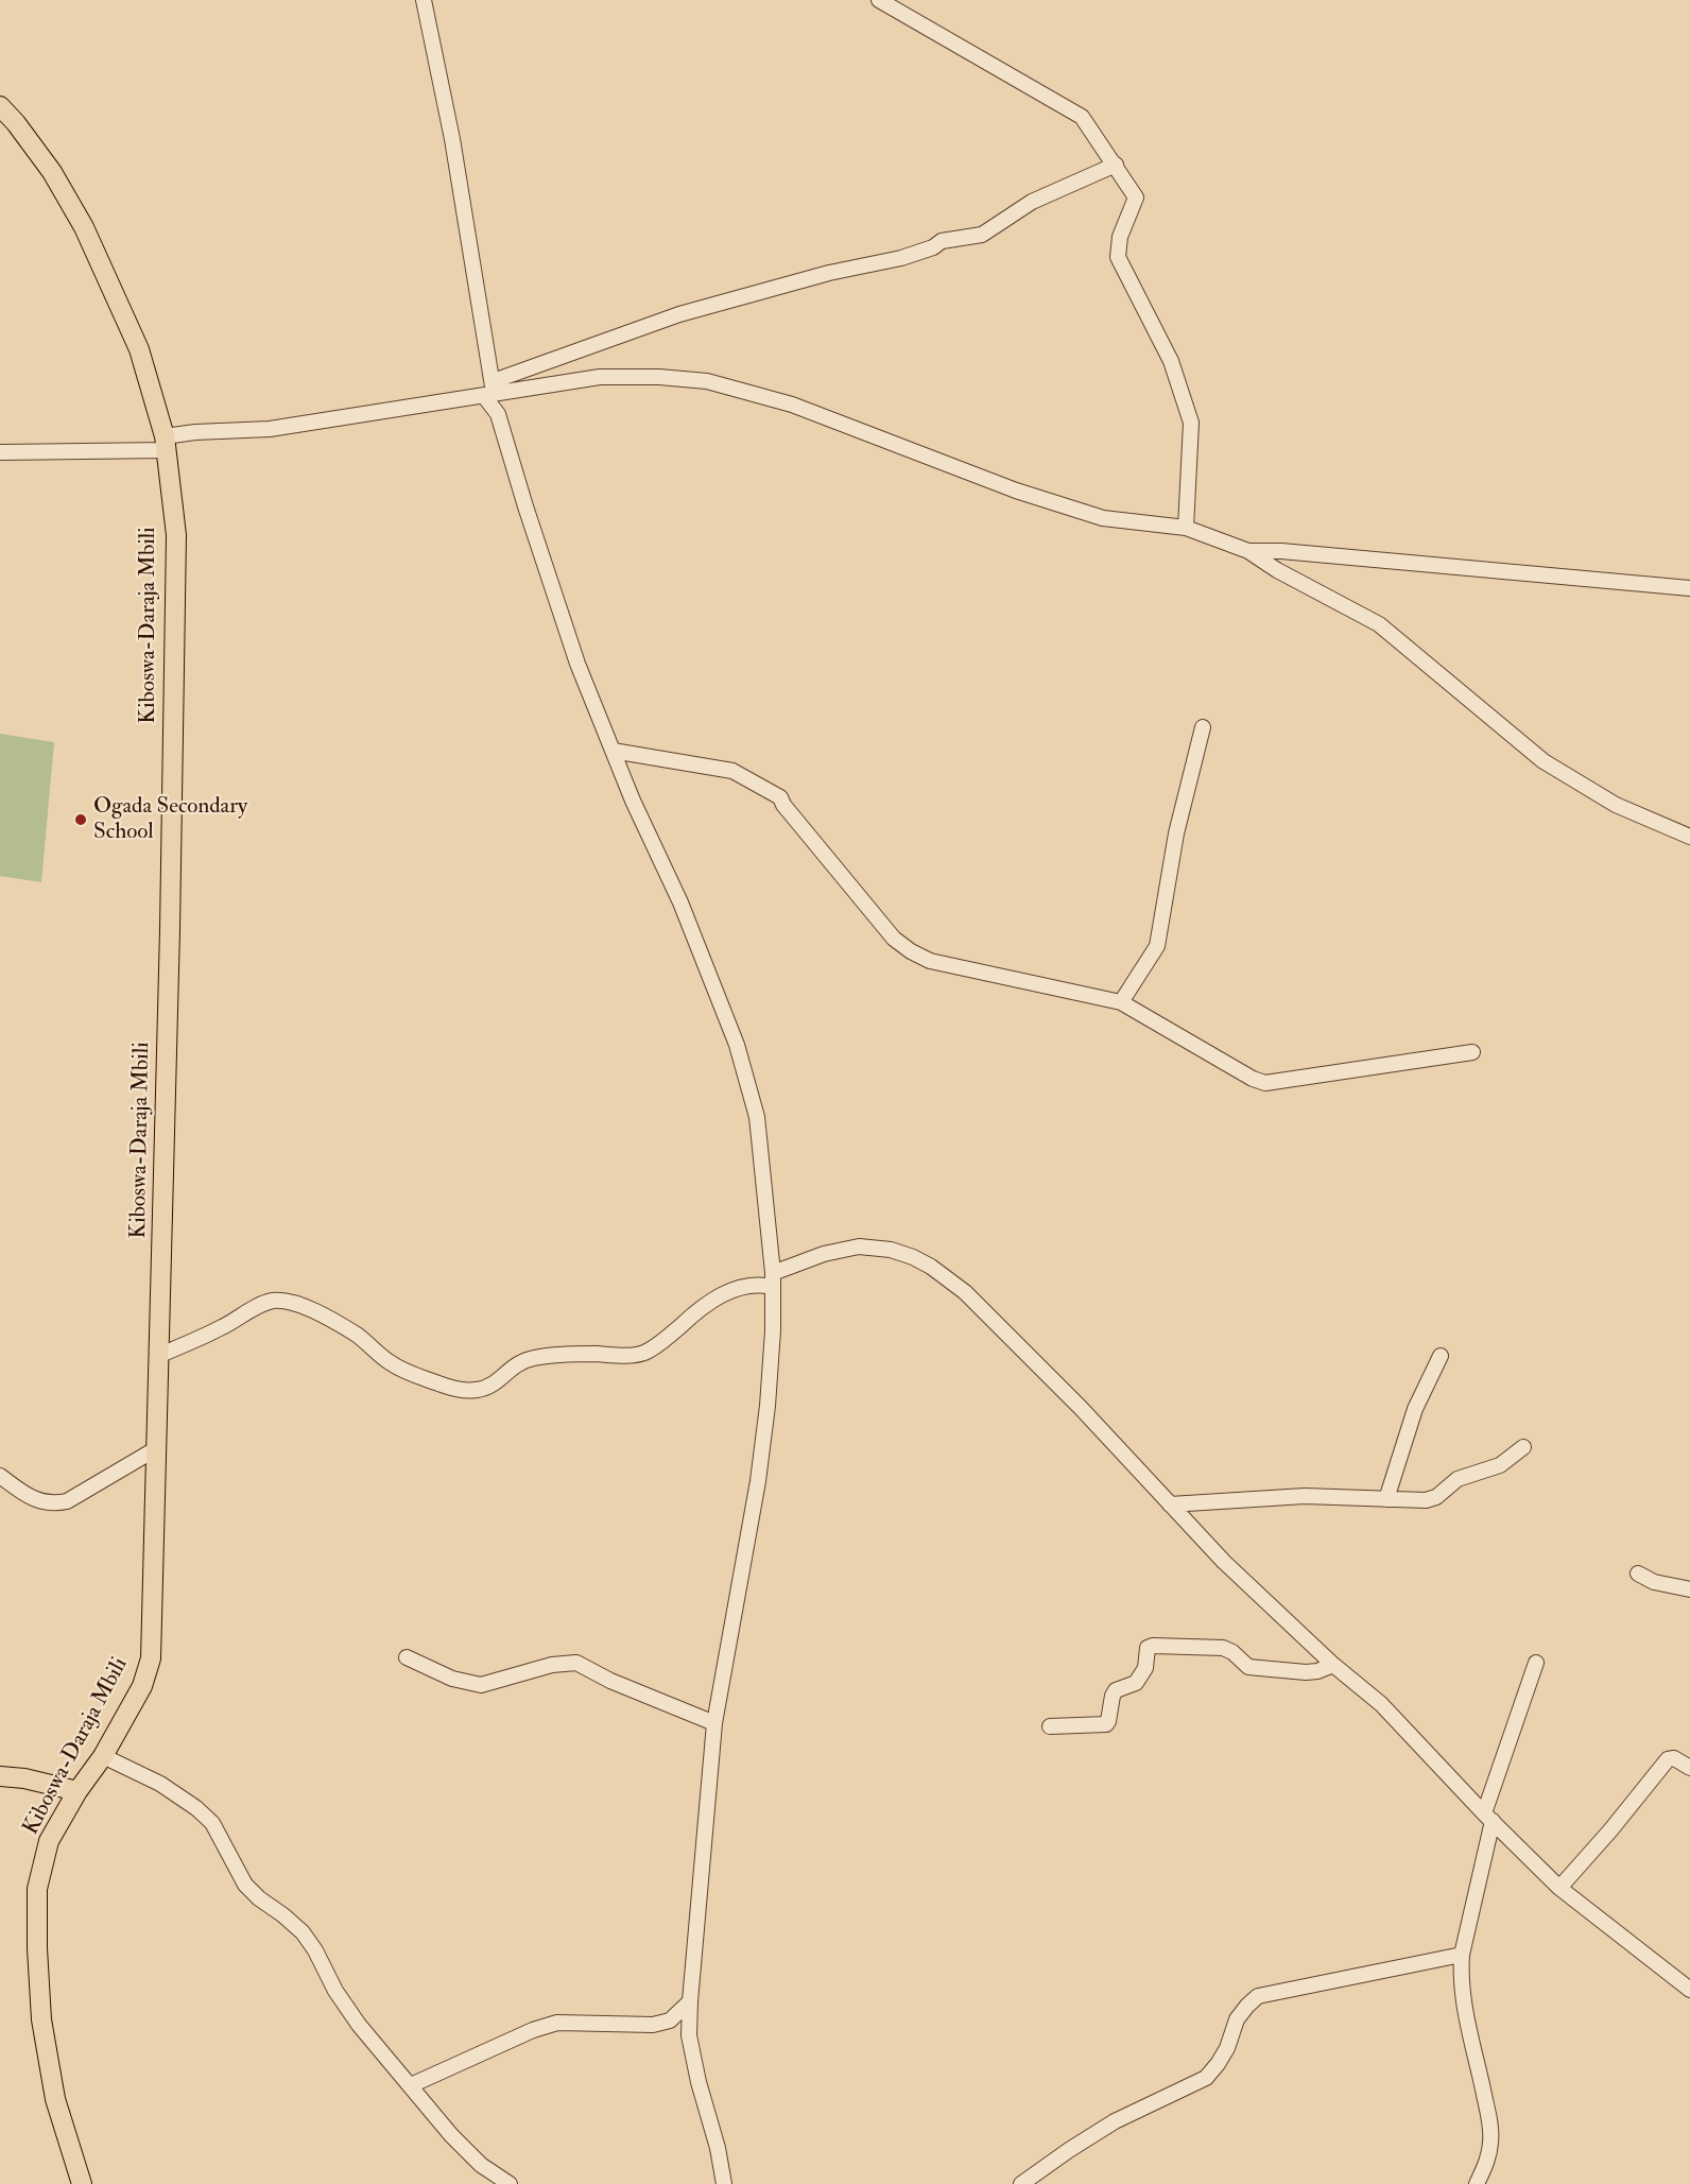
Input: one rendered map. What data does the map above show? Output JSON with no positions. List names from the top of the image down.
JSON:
{
  "streets": {
    "main road": ["Kiboswa-Daraja Mbili"]
  },
  "places": ["Ogada Secondary School"]
}
